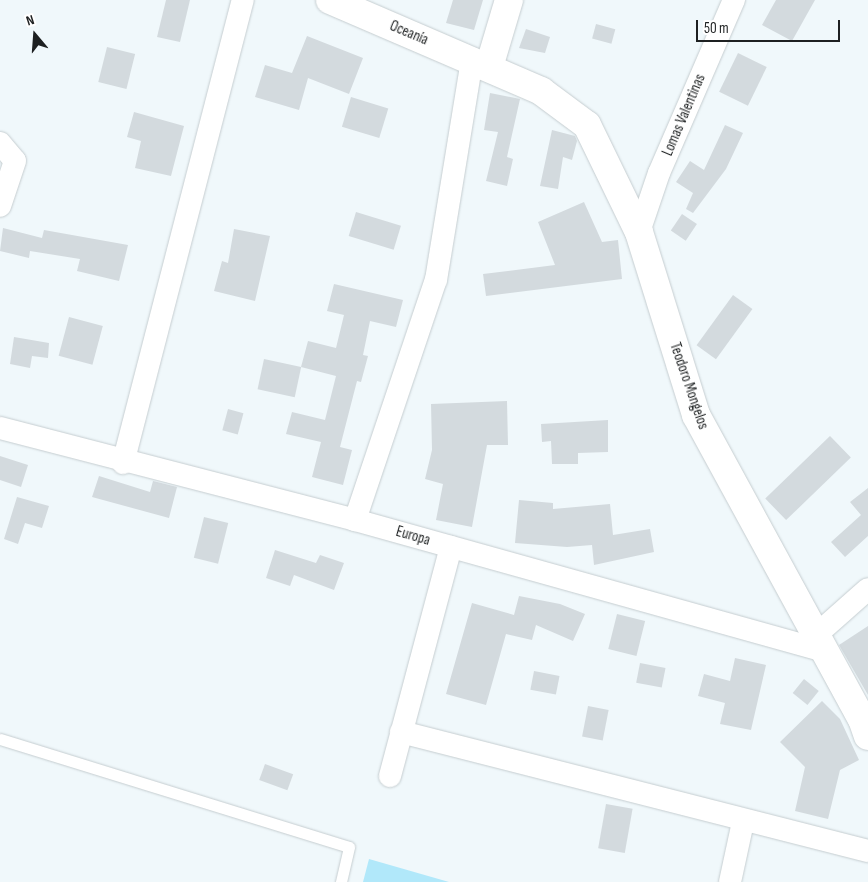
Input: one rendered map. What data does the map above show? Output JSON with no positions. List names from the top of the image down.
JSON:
{
  "streets": {
    "street": [
      "Oceanía",
      "Lomas Valentinas",
      "Teodoro Mongelos",
      "Europa"
    ]
  },
  "crossings": [
    ["Oceanía", "Teodoro Mongelos"],
    ["Lomas Valentinas", "Teodoro Mongelos"],
    ["Teodoro Mongelos", "Europa"]
  ],
  "scale_bar": "50 m",
  "north": "top"
}
